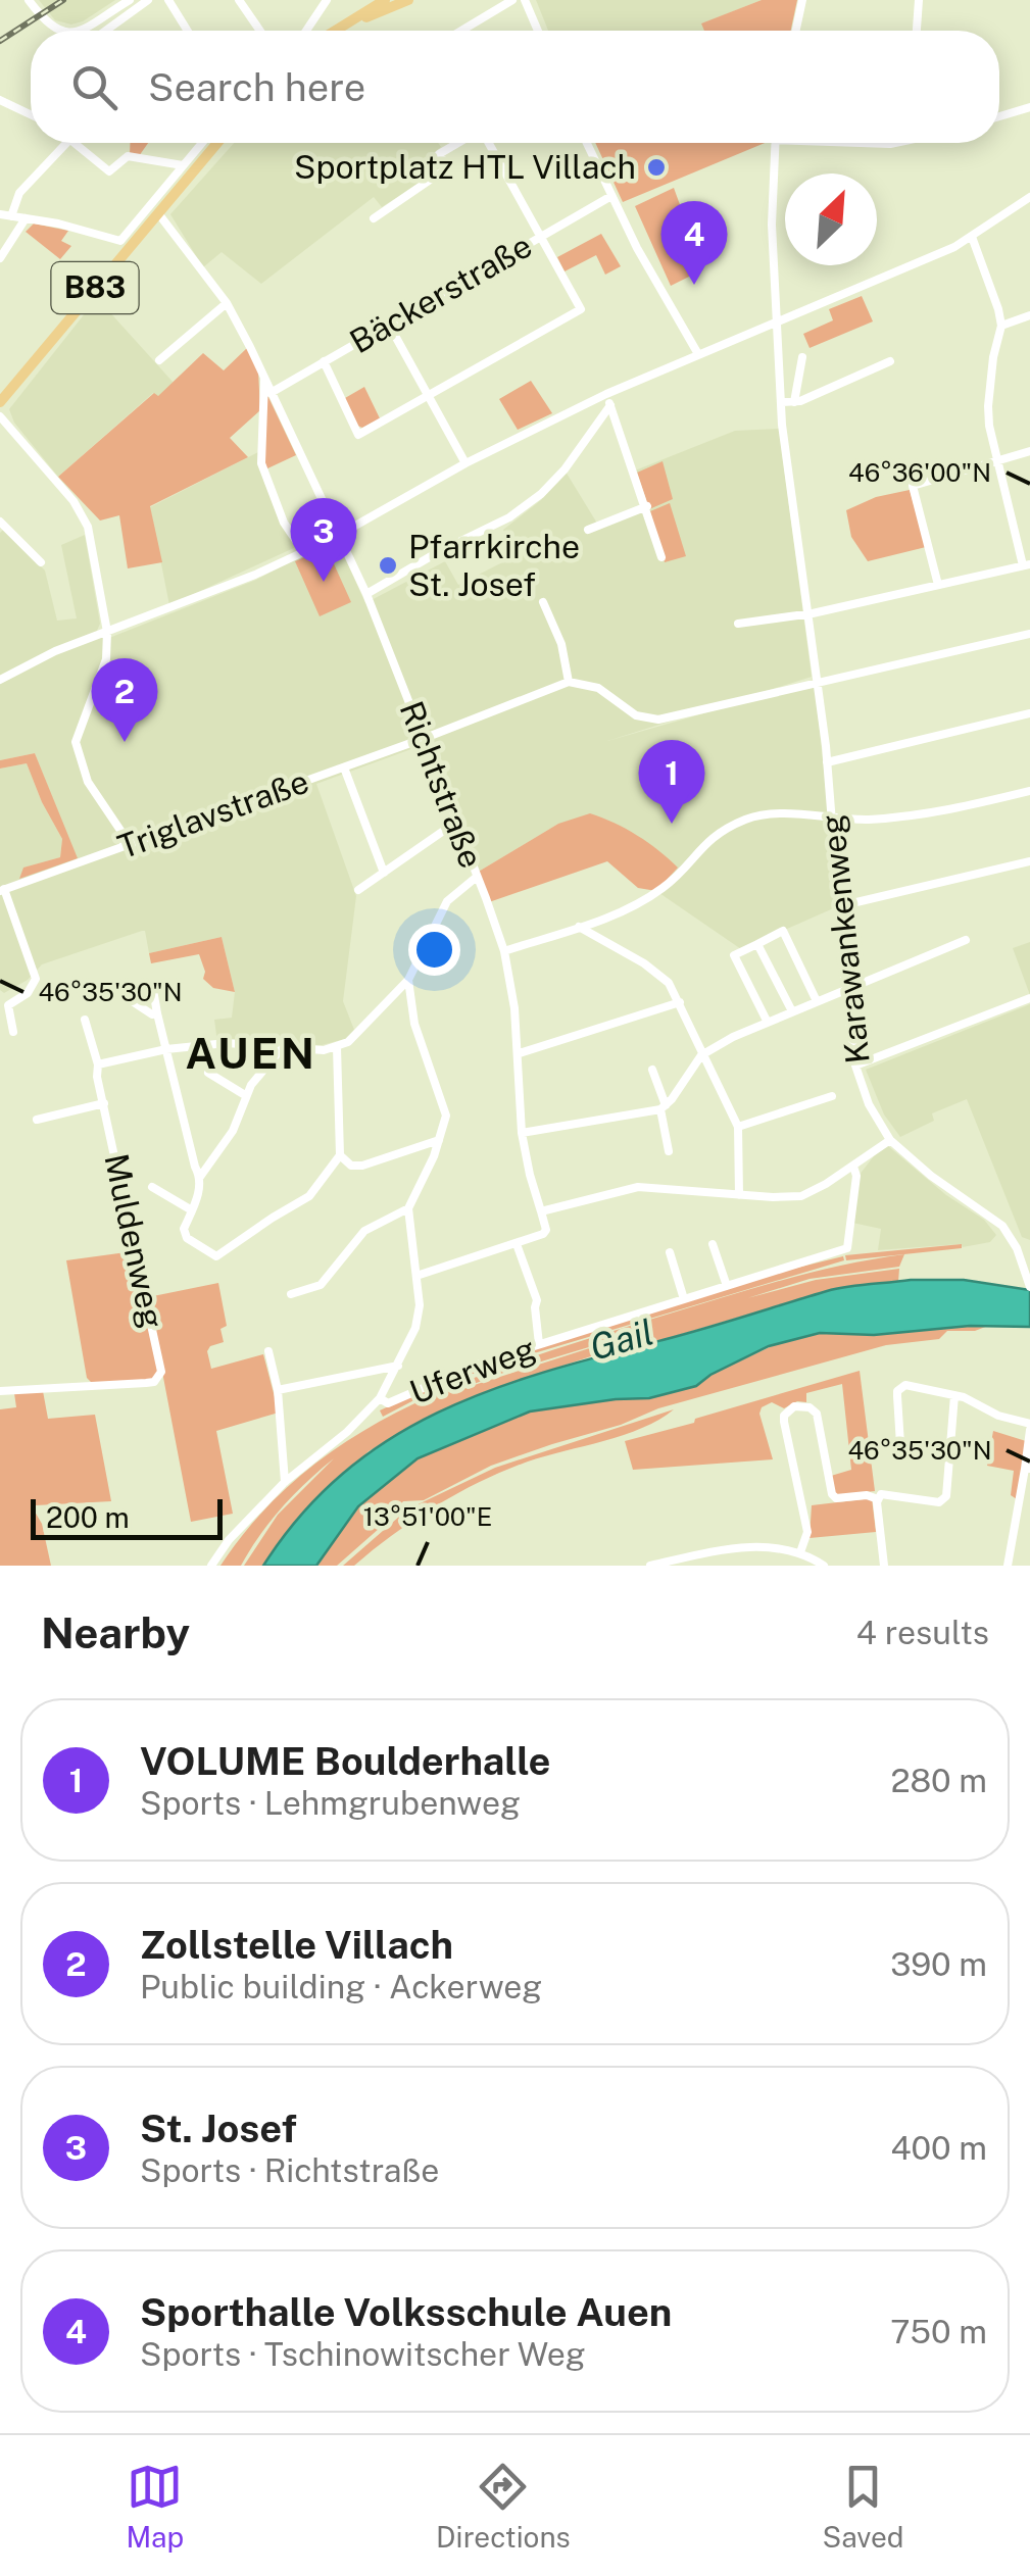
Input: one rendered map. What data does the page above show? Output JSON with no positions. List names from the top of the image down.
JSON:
{
  "streets": {
    "main road": ["B83"],
    "street": [
      "Bäckerstraße",
      "Richtstraße",
      "Triglavstraße",
      "Karawankenweg",
      "Muldenweg",
      "Uferweg"
    ]
  },
  "crossings": [
    ["B83", "Richtstraße"],
    ["Bäckerstraße", "Richtstraße"],
    ["Richtstraße", "Triglavstraße"]
  ],
  "districts": ["AUEN"],
  "water": ["Gail"],
  "places": ["Sportplatz HTL Villach", "Pfarrkirche St. Josef"],
  "scale_bar": "200 m",
  "north": "top right",
  "page": {
    "search": "Search here",
    "pins": [
      "4",
      "3",
      "2",
      "1"
    ],
    "scale": "200 m",
    "heading": ["Nearby", "4 results"],
    "list": [
      {
        "mark": "1",
        "name": "VOLUME Boulderhalle",
        "note": "Sports · Lehmgrubenweg",
        "value": "280 m"
      },
      {
        "mark": "2",
        "name": "Zollstelle Villach",
        "note": "Public building · Ackerweg",
        "value": "390 m"
      },
      {
        "mark": "3",
        "name": "St. Josef",
        "note": "Sports · Richtstraße",
        "value": "400 m"
      },
      {
        "mark": "4",
        "name": "Sporthalle Volksschule Auen",
        "note": "Sports · Tschinowitscher Weg",
        "value": "750 m"
      }
    ],
    "nav": ["Map", "Directions", "Saved"]
  },
  "coordinates": ["46°36'00\"N", "46°35'30\"N", "13°51'00\"E"]
}
